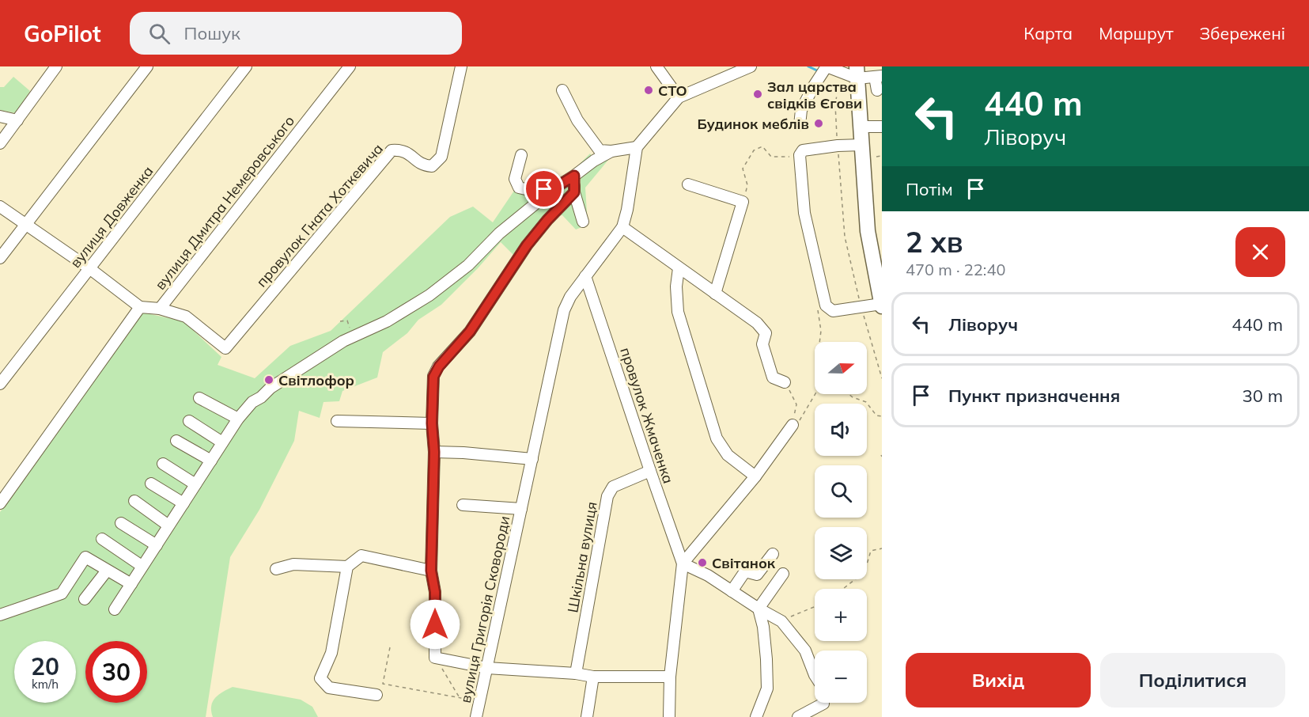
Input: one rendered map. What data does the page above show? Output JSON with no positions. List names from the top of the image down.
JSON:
{
  "streets": {
    "street": [
      "вулиця Дмитра Немеровського",
      "провулок Гната Хоткевича",
      "вулиця Довженка",
      "провулок Жмаченка",
      "Шкільна вулиця",
      "вулиця Григорія Сковороди"
    ]
  },
  "crossings": [
    ["вулиця Дмитра Немеровського", "провулок Гната Хоткевича"],
    ["провулок Жмаченка", "Шкільна вулиця"],
    ["провулок Жмаченка", "вулиця Григорія Сковороди"]
  ],
  "places": [
    "СТО",
    "Зал царства свідків Єгови",
    "Будинок меблів",
    "Світлофор",
    "Світанок"
  ],
  "north": "right",
  "page": {
    "header": "GoPilot",
    "search": "Пошук",
    "nav": ["Карта", "Маршрут", "Збережені"],
    "turn": ["440 m", "Ліворуч"],
    "then": "Потім",
    "heading": ["2 хв", "470 m · 22:40"],
    "list": [
      {
        "name": "Ліворуч",
        "value": "440 m"
      },
      {
        "name": "Пункт призначення",
        "value": "30 m"
      }
    ],
    "map_buttons": ["+", "−"],
    "speed": "20 km/h",
    "limit": "30",
    "buttons": ["Вихід", "Поділитися"]
  }
}
